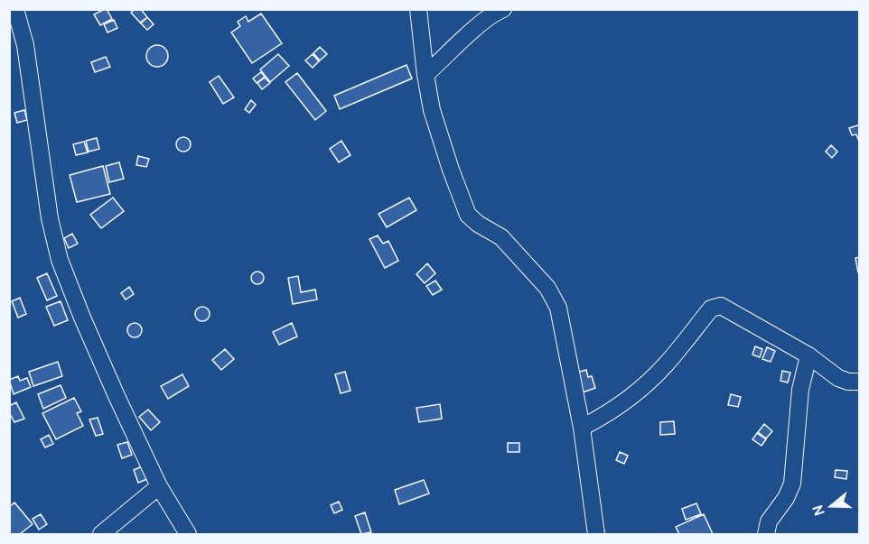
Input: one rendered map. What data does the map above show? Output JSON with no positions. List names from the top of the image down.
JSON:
{
  "north": "left"
}
